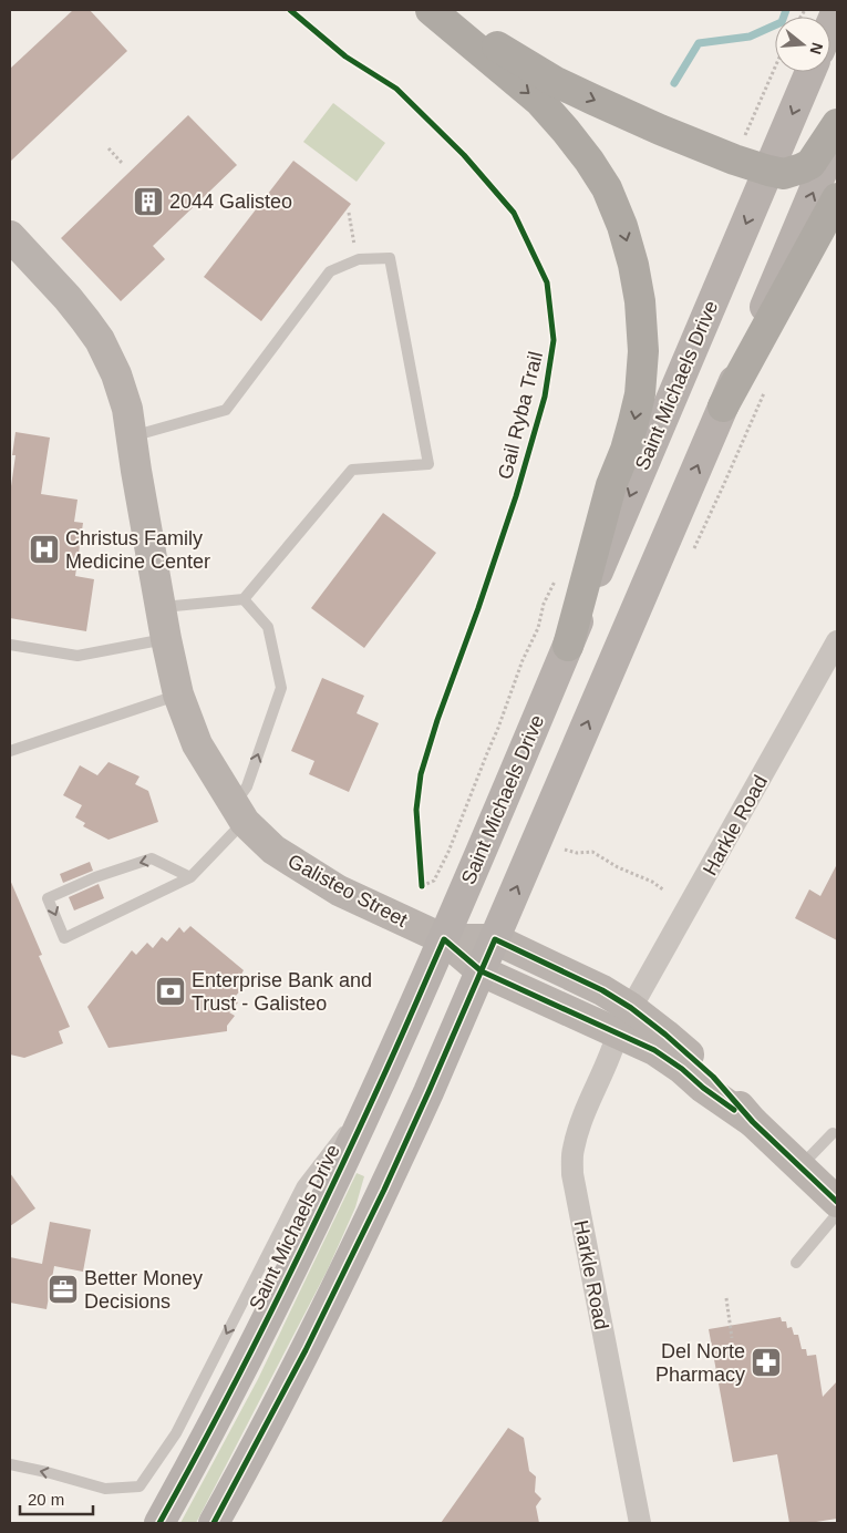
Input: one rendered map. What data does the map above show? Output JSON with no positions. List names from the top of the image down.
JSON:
{
  "streets": {
    "main road": ["Saint Michaels Drive"],
    "street": ["Harkle Road", "Galisteo Street"],
    "cycle path": ["Gail Ryba Trail"]
  },
  "crossings": [
    ["Saint Michaels Drive", "Galisteo Street"],
    ["Harkle Road", "Galisteo Street"]
  ],
  "places": {
    "building": ["2044 Galisteo"],
    "hospital": ["Christus Family Medicine Center"],
    "bank": ["Enterprise Bank and Trust - Galisteo"],
    "office": ["Better Money Decisions"],
    "pharmacy": ["Del Norte Pharmacy"]
  },
  "scale_bar": "20 m",
  "north": "right"
}
